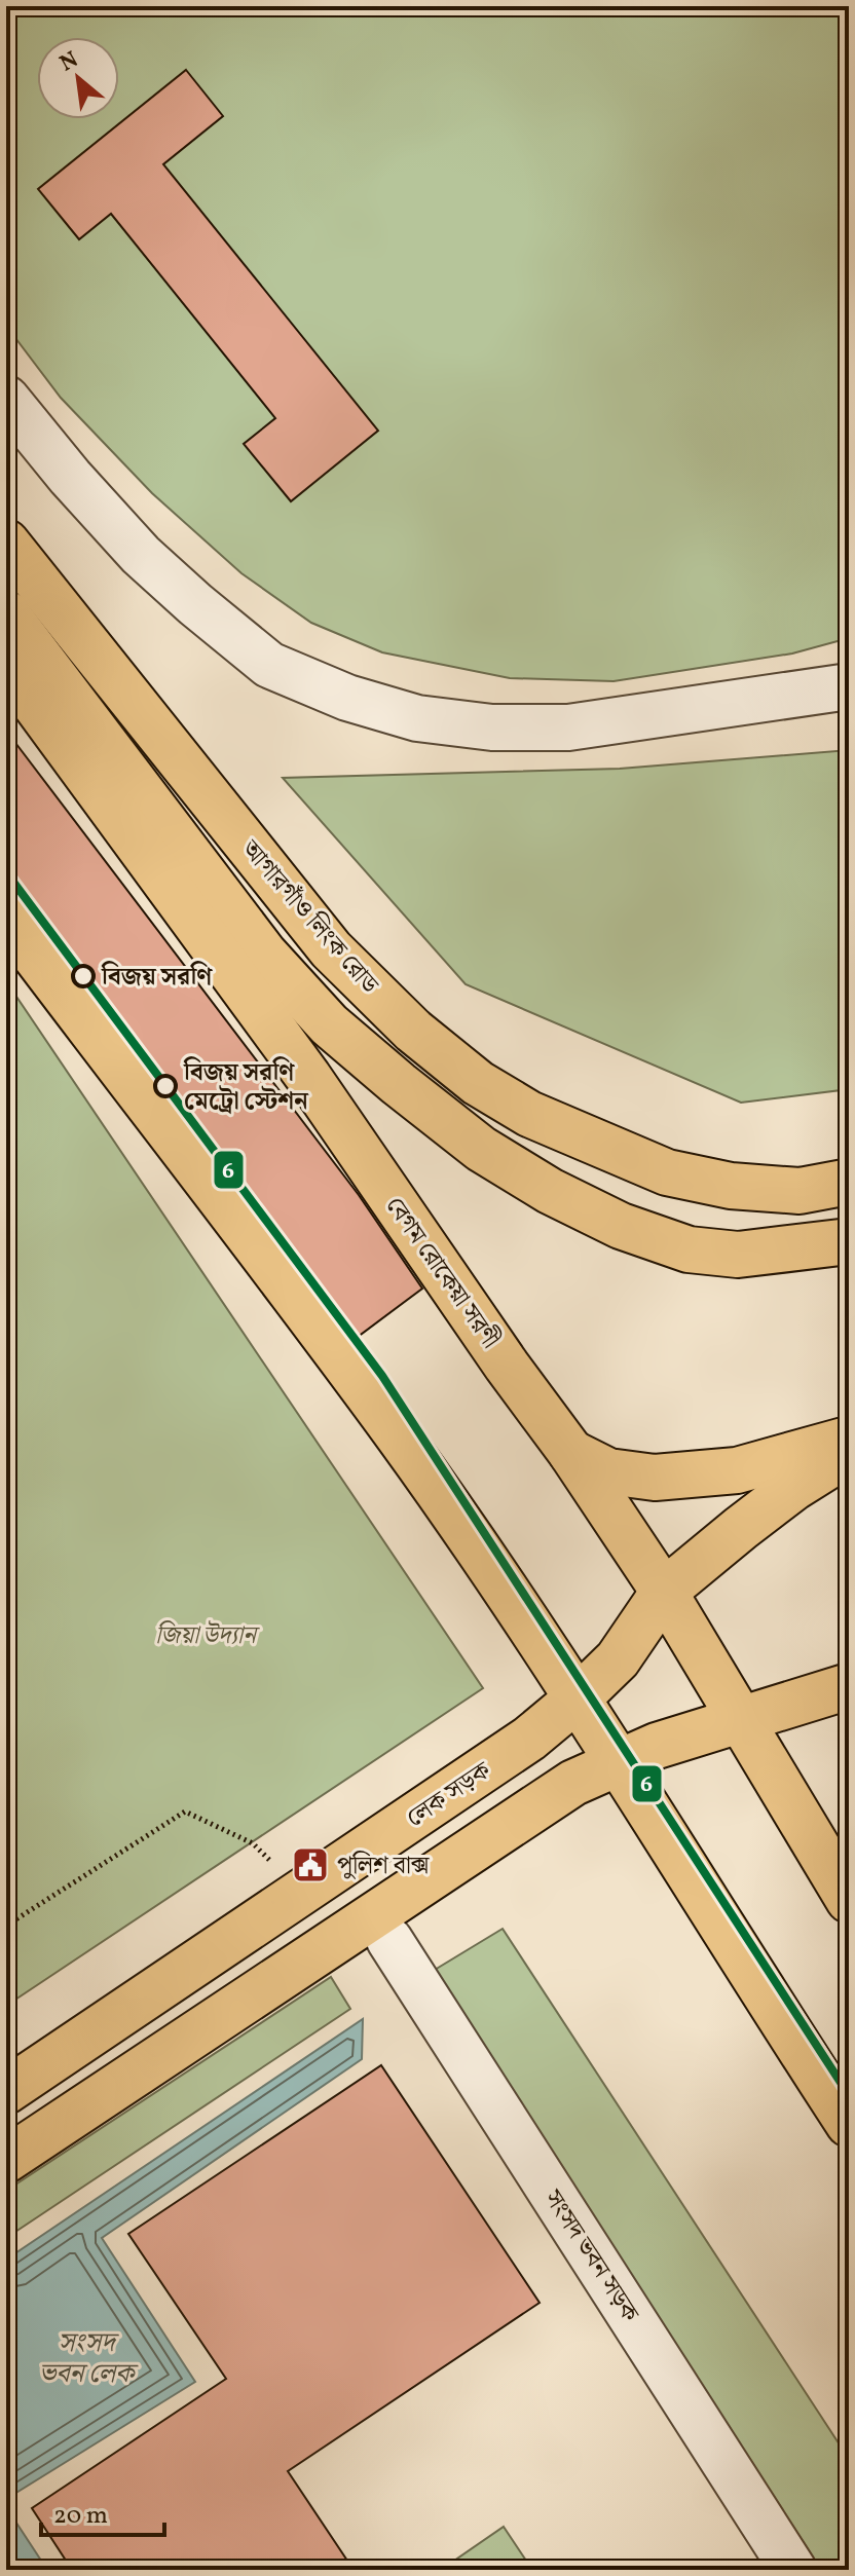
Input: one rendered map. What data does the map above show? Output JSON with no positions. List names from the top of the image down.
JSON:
{
  "streets": {
    "main road": ["আগারগাঁও লিংক রোড", "বেগম রোকেয়া সরণী", "লেক সড়ক"],
    "lane": ["সংসদ ভবন সড়ক"]
  },
  "crossings": [
    ["বেগম রোকেয়া সরণী", "লেক সড়ক"]
  ],
  "water": ["সংসদ ভবন লেক"],
  "parks": ["জিয়া উদ্যান"],
  "places": {
    "other": ["বিজয় সরণি", "বিজয় সরণি মেট্রো স্টেশন"],
    "public building": ["পুলিশ বাক্স"]
  },
  "lines": ["transit line 6"],
  "scale_bar": "20 m",
  "north": "top left"
}
